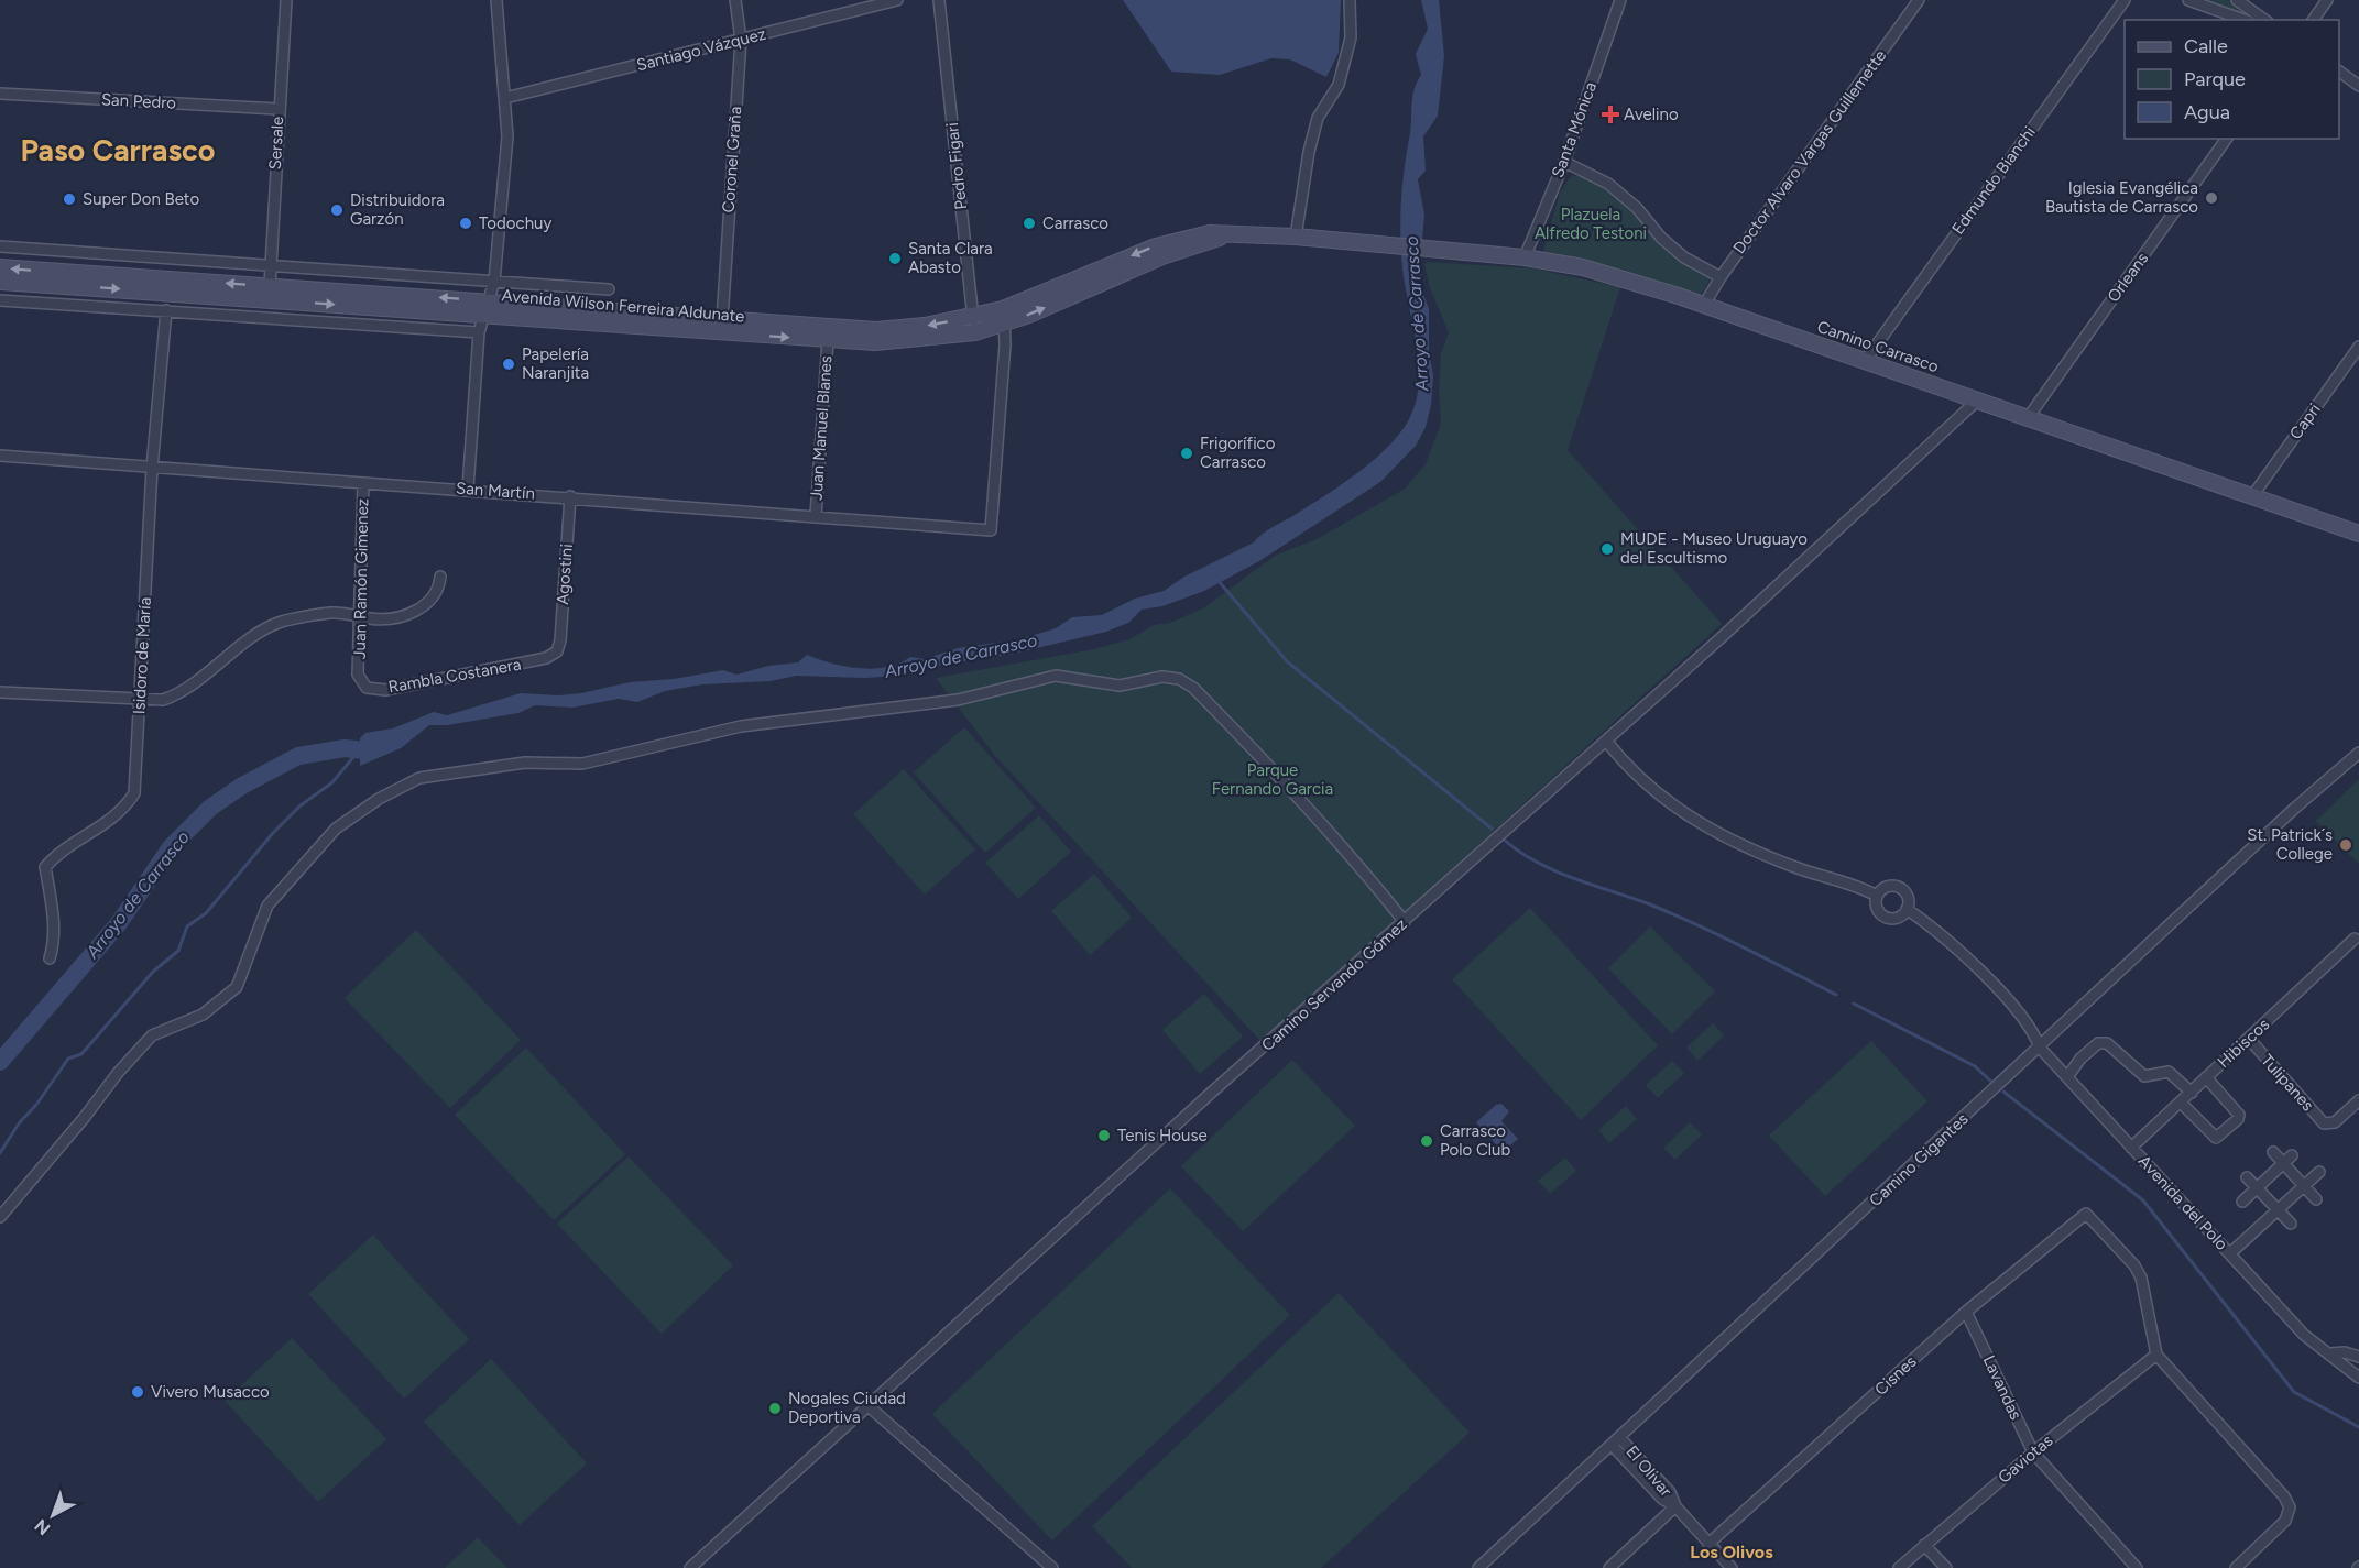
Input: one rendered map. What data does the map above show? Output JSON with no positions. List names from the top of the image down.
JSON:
{
  "streets": {
    "main road": ["Avenida Wilson Ferreira Aldunate", "Camino Carrasco"],
    "street": [
      "Santiago Vázquez",
      "San Pedro",
      "Santa Mónica",
      "Sersale",
      "Doctor Alvaro Vargas Guillemette",
      "Coronel Graña",
      "Pedro Figari",
      "Edmundo Bianchi",
      "Orleans",
      "Capri",
      "Juan Manuel Blanes",
      "San Martín",
      "Agostini",
      "Juan Ramón Gimenez",
      "Isidoro de María",
      "Rambla Costanera",
      "Camino Servando Gómez",
      "Hibiscos",
      "Tulipanes",
      "Camino Gigantes",
      "Avenida del Polo",
      "Cisnes",
      "Lavandas",
      "Gaviotas",
      "El Olivar"
    ]
  },
  "crossings": [
    ["Santiago Vázquez", "Coronel Graña"],
    ["San Pedro", "Sersale"],
    ["Santa Mónica", "Camino Carrasco"],
    ["Sersale", "Avenida Wilson Ferreira Aldunate"],
    ["Doctor Alvaro Vargas Guillemette", "Camino Carrasco"],
    ["Coronel Graña", "Avenida Wilson Ferreira Aldunate"],
    ["Pedro Figari", "Avenida Wilson Ferreira Aldunate"],
    ["Edmundo Bianchi", "Camino Carrasco"],
    ["Orleans", "Camino Carrasco"],
    ["Avenida Wilson Ferreira Aldunate", "Camino Carrasco"],
    ["Avenida Wilson Ferreira Aldunate", "Juan Manuel Blanes"],
    ["Avenida Wilson Ferreira Aldunate", "San Martín"],
    ["Camino Carrasco", "Capri"],
    ["Camino Carrasco", "Camino Servando Gómez"],
    ["Juan Manuel Blanes", "San Martín"],
    ["San Martín", "Agostini"],
    ["San Martín", "Juan Ramón Gimenez"],
    ["San Martín", "Isidoro de María"],
    ["Agostini", "Rambla Costanera"],
    ["Juan Ramón Gimenez", "Rambla Costanera"],
    ["Hibiscos", "Tulipanes"],
    ["Hibiscos", "Avenida del Polo"],
    ["Camino Gigantes", "Avenida del Polo"],
    ["Camino Gigantes", "El Olivar"],
    ["Cisnes", "Lavandas"],
    ["Cisnes", "Gaviotas"],
    ["Cisnes", "El Olivar"],
    ["Lavandas", "Gaviotas"]
  ],
  "districts": ["Paso Carrasco", "Los Olivos"],
  "water": ["Arroyo de Carrasco"],
  "parks": ["Plazuela Alfredo Testoni", "Parque Fernando Garcia"],
  "places": {
    "health": ["Avelino"],
    "other": [
      "Iglesia Evangélica Bautista de Carrasco",
      "Super Don Beto",
      "Distribuidora Garzón",
      "Todochuy",
      "Carrasco",
      "Santa Clara Abasto",
      "Papelería Naranjita",
      "Frigorífico Carrasco",
      "MUDE - Museo Uruguayo del Escultismo",
      "St. Patrick´s College",
      "Tenis House",
      "Carrasco Polo Club",
      "Vivero Musacco",
      "Nogales Ciudad Deportiva"
    ]
  },
  "legend": ["Calle", "Parque", "Agua"],
  "north": "bottom left"
}
